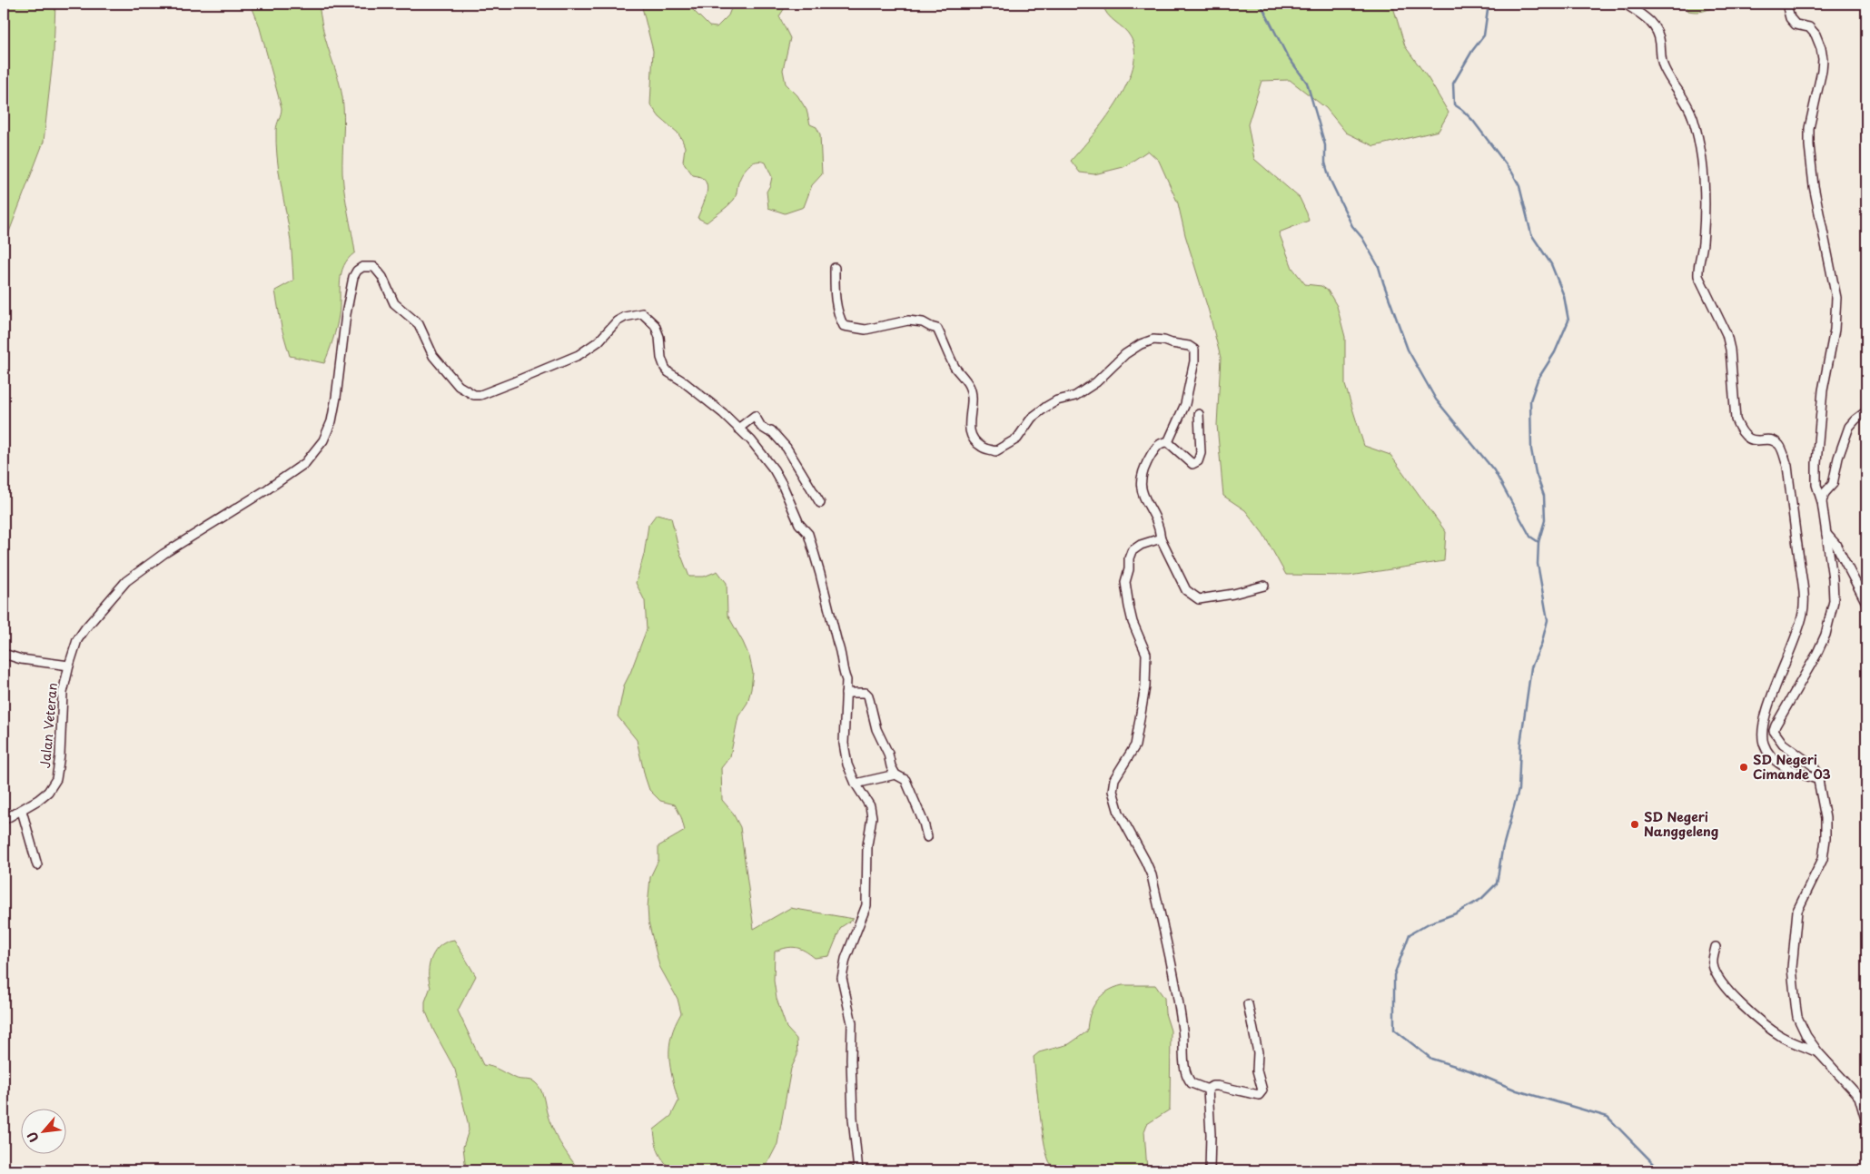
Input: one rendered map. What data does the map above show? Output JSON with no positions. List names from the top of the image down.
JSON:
{
  "streets": {
    "street": ["Jalan Veteran"]
  },
  "places": ["SD Negeri Cimande 03", "SD Negeri Nanggeleng"],
  "north": "bottom left"
}
